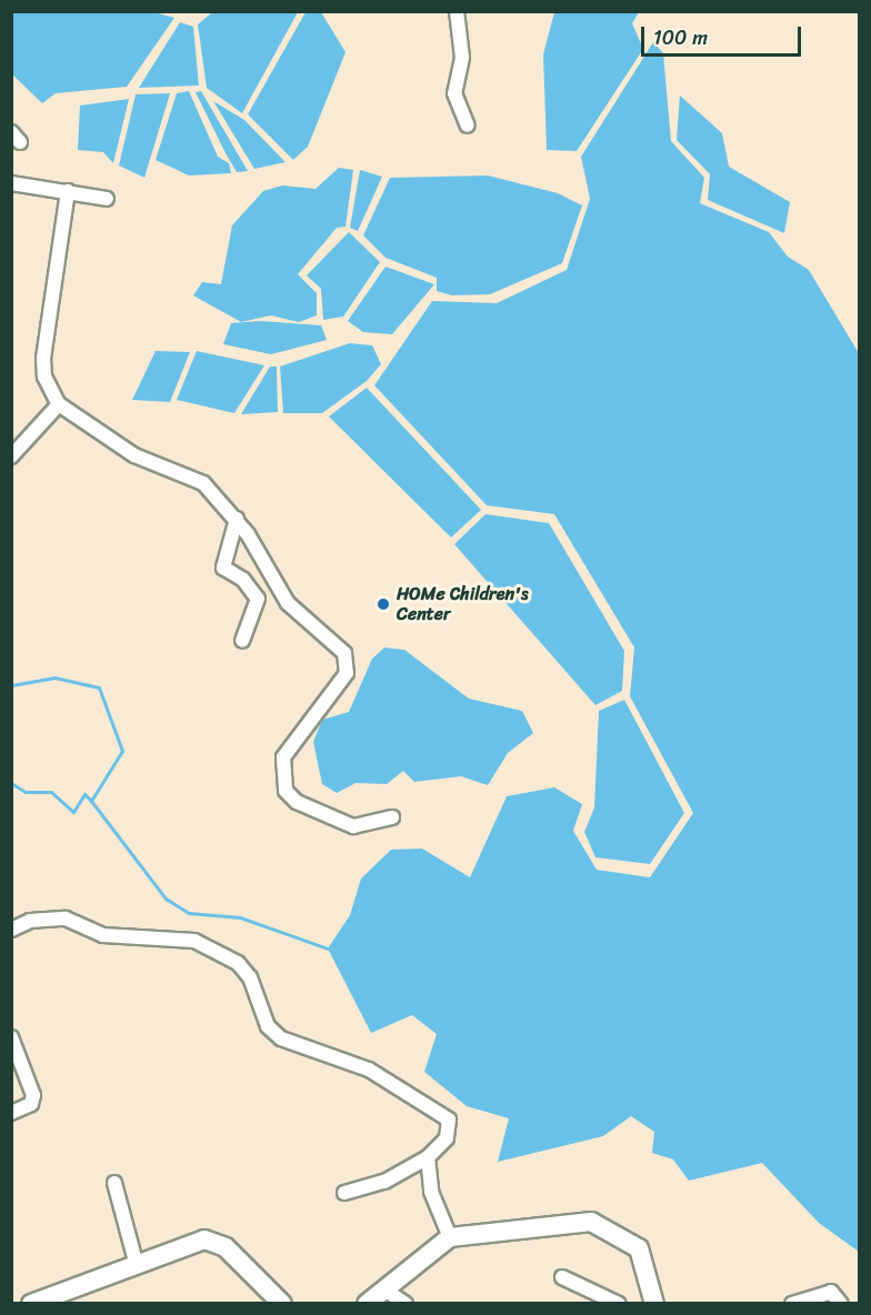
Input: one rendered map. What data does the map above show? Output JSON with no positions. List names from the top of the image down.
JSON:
{
  "places": ["HOMe Children's Center"],
  "scale_bar": "100 m"
}
